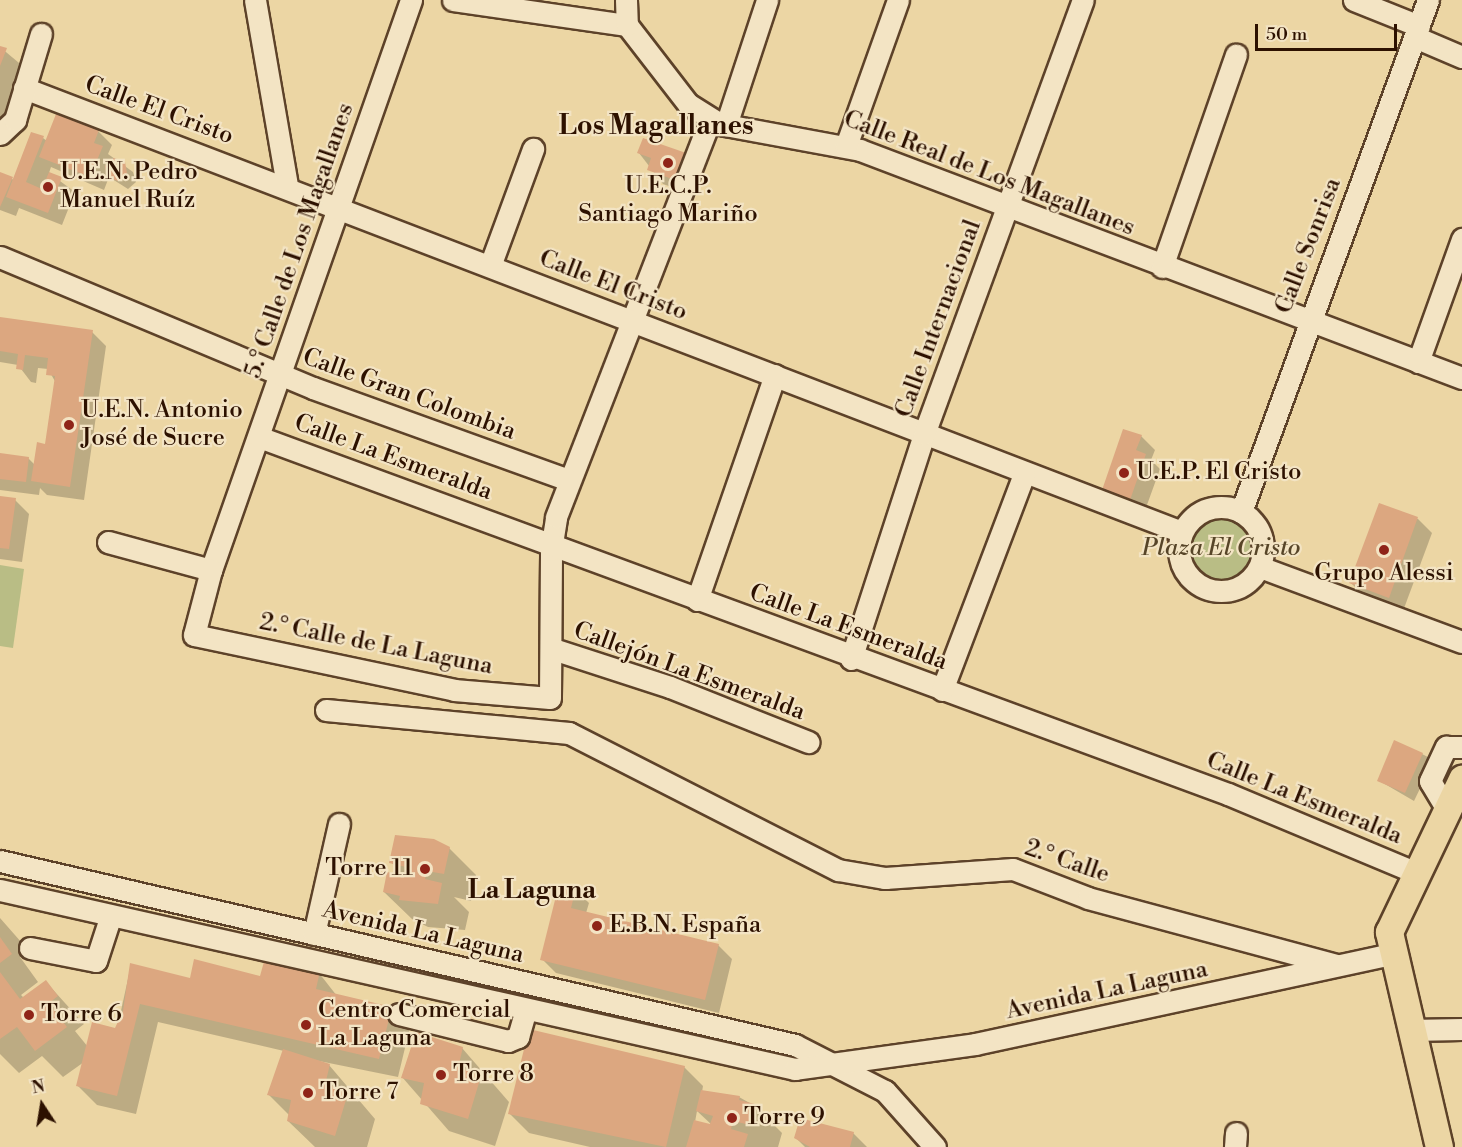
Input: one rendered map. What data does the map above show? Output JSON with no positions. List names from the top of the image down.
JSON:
{
  "streets": {
    "street": [
      "Calle El Cristo",
      "Calle Real de Los Magallanes",
      "5.° Calle de Los Magallanes",
      "Calle Sonrisa",
      "Calle Internacional",
      "Calle Gran Colombia",
      "Calle La Esmeralda",
      "2.° Calle de La Laguna",
      "Callejón La Esmeralda",
      "2.° Calle",
      "Avenida La Laguna"
    ]
  },
  "crossings": [
    ["Calle El Cristo", "5.° Calle de Los Magallanes"],
    ["Calle El Cristo", "Calle Sonrisa"],
    ["Calle El Cristo", "Calle Internacional"],
    ["Calle Real de Los Magallanes", "Calle Sonrisa"],
    ["Calle Real de Los Magallanes", "Calle Internacional"],
    ["5.° Calle de Los Magallanes", "Calle Gran Colombia"],
    ["5.° Calle de Los Magallanes", "Calle La Esmeralda"],
    ["5.° Calle de Los Magallanes", "2.° Calle de La Laguna"],
    ["Calle Internacional", "Calle La Esmeralda"],
    ["2.° Calle de La Laguna", "Callejón La Esmeralda"],
    ["2.° Calle", "Avenida La Laguna"]
  ],
  "districts": ["Los Magallanes", "La Laguna"],
  "parks": ["Plaza El Cristo"],
  "places": [
    "U.E.C.P. Santiago Mariño",
    "U.E.N. Pedro Manuel Ruíz",
    "U.E.N. Antonio José de Sucre",
    "U.E.P. El Cristo",
    "Grupo Alessi",
    "Torre 11",
    "E.B.N. España",
    "Torre 6",
    "Centro Comercial La Laguna",
    "Torre 8",
    "Torre 7",
    "Torre 9"
  ],
  "scale_bar": "50 m",
  "north": "top"
}
